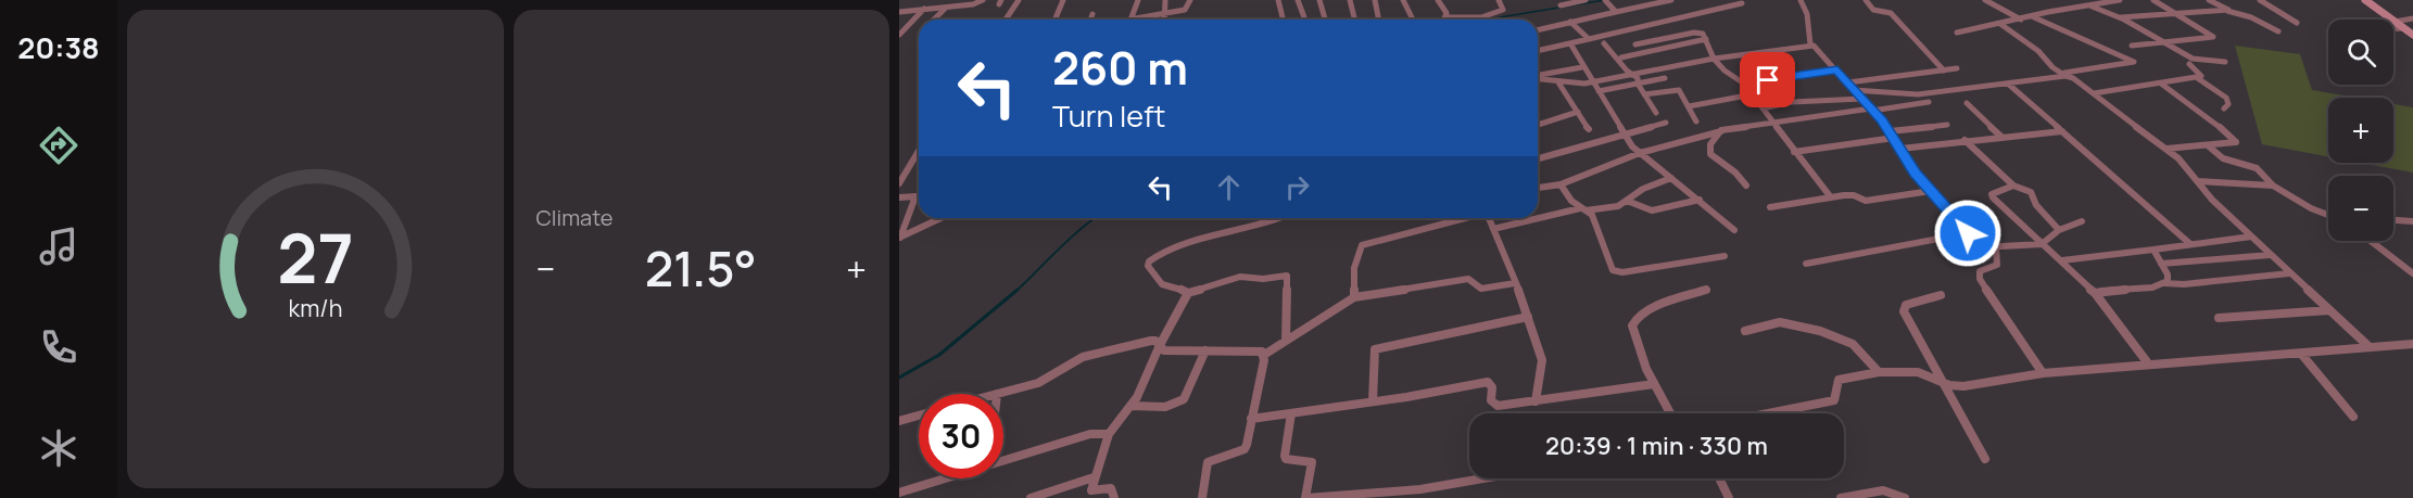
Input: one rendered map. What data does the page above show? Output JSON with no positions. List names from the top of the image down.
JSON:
{
  "page": {
    "tabs": "20:38",
    "tile": "Climate",
    "map_buttons": ["+", "−"],
    "turn": ["260 m", "Turn left"],
    "heat": ["−", "21.5°", "+"],
    "limit": "30",
    "trip": "20:39 · 1 min · 330 m",
    "gauge": ["27", "km/h"]
  }
}
